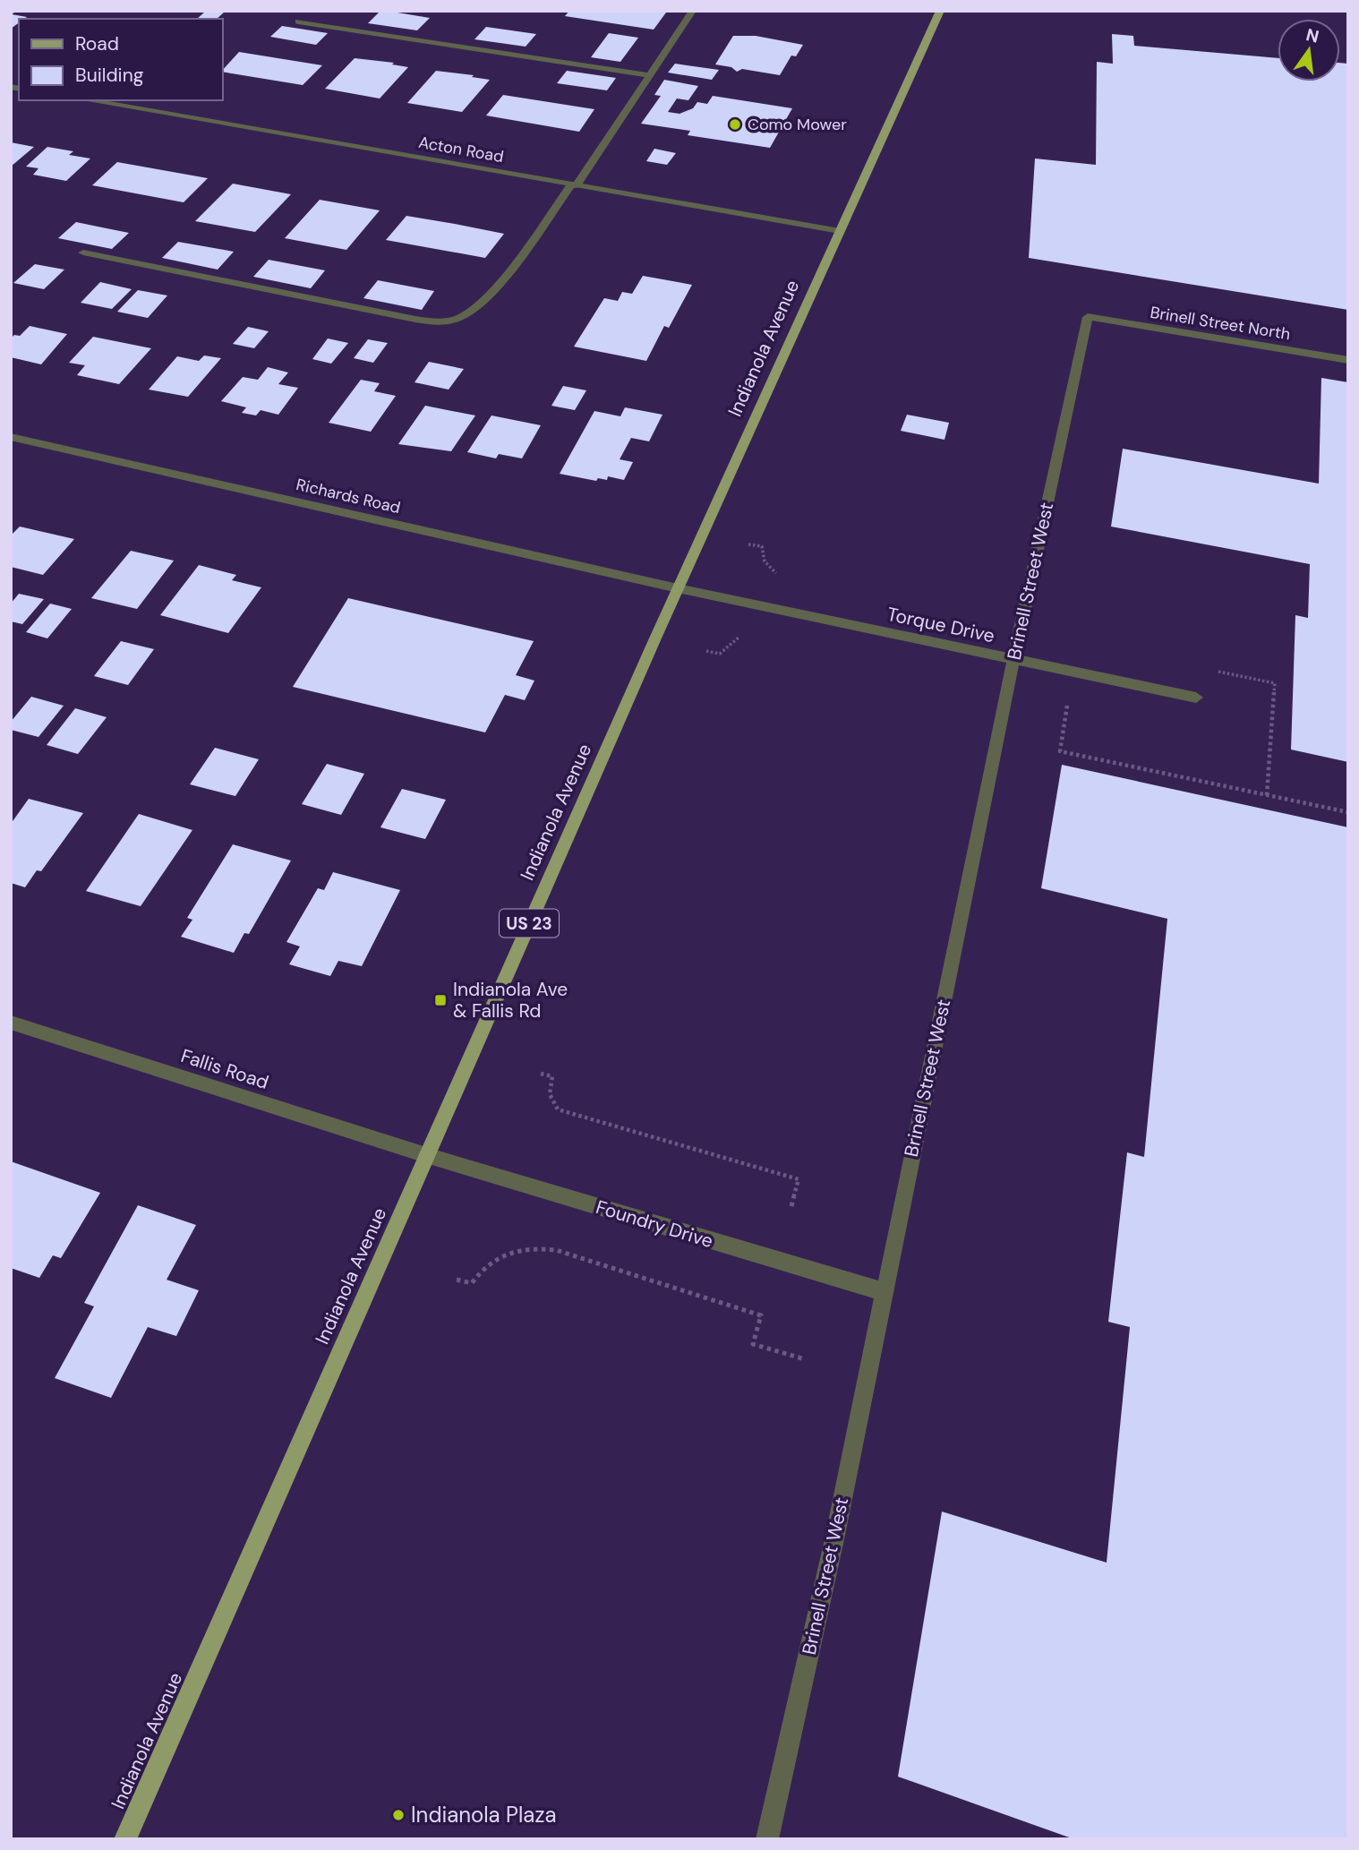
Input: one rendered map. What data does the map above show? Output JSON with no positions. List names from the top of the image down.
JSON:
{
  "streets": {
    "main road": ["Indianola Avenue", "US 23"],
    "street": [
      "Acton Road",
      "Brinell Street North",
      "Richards Road",
      "Brinell Street West",
      "Torque Drive",
      "Fallis Road",
      "Foundry Drive"
    ]
  },
  "crossings": [
    ["Acton Road", "Indianola Avenue"],
    ["Brinell Street North", "Brinell Street West"],
    ["Indianola Avenue", "Richards Road"],
    ["Indianola Avenue", "Torque Drive"],
    ["Indianola Avenue", "Fallis Road"],
    ["Indianola Avenue", "Foundry Drive"],
    ["Richards Road", "Torque Drive"],
    ["Brinell Street West", "Torque Drive"],
    ["Brinell Street West", "Foundry Drive"],
    ["Fallis Road", "Foundry Drive"]
  ],
  "places": {
    "other": ["Como Mower", "Indianola Plaza"],
    "transit": ["Indianola Ave & Fallis Rd"]
  },
  "legend": ["Road", "Building"],
  "north": "top"
}
